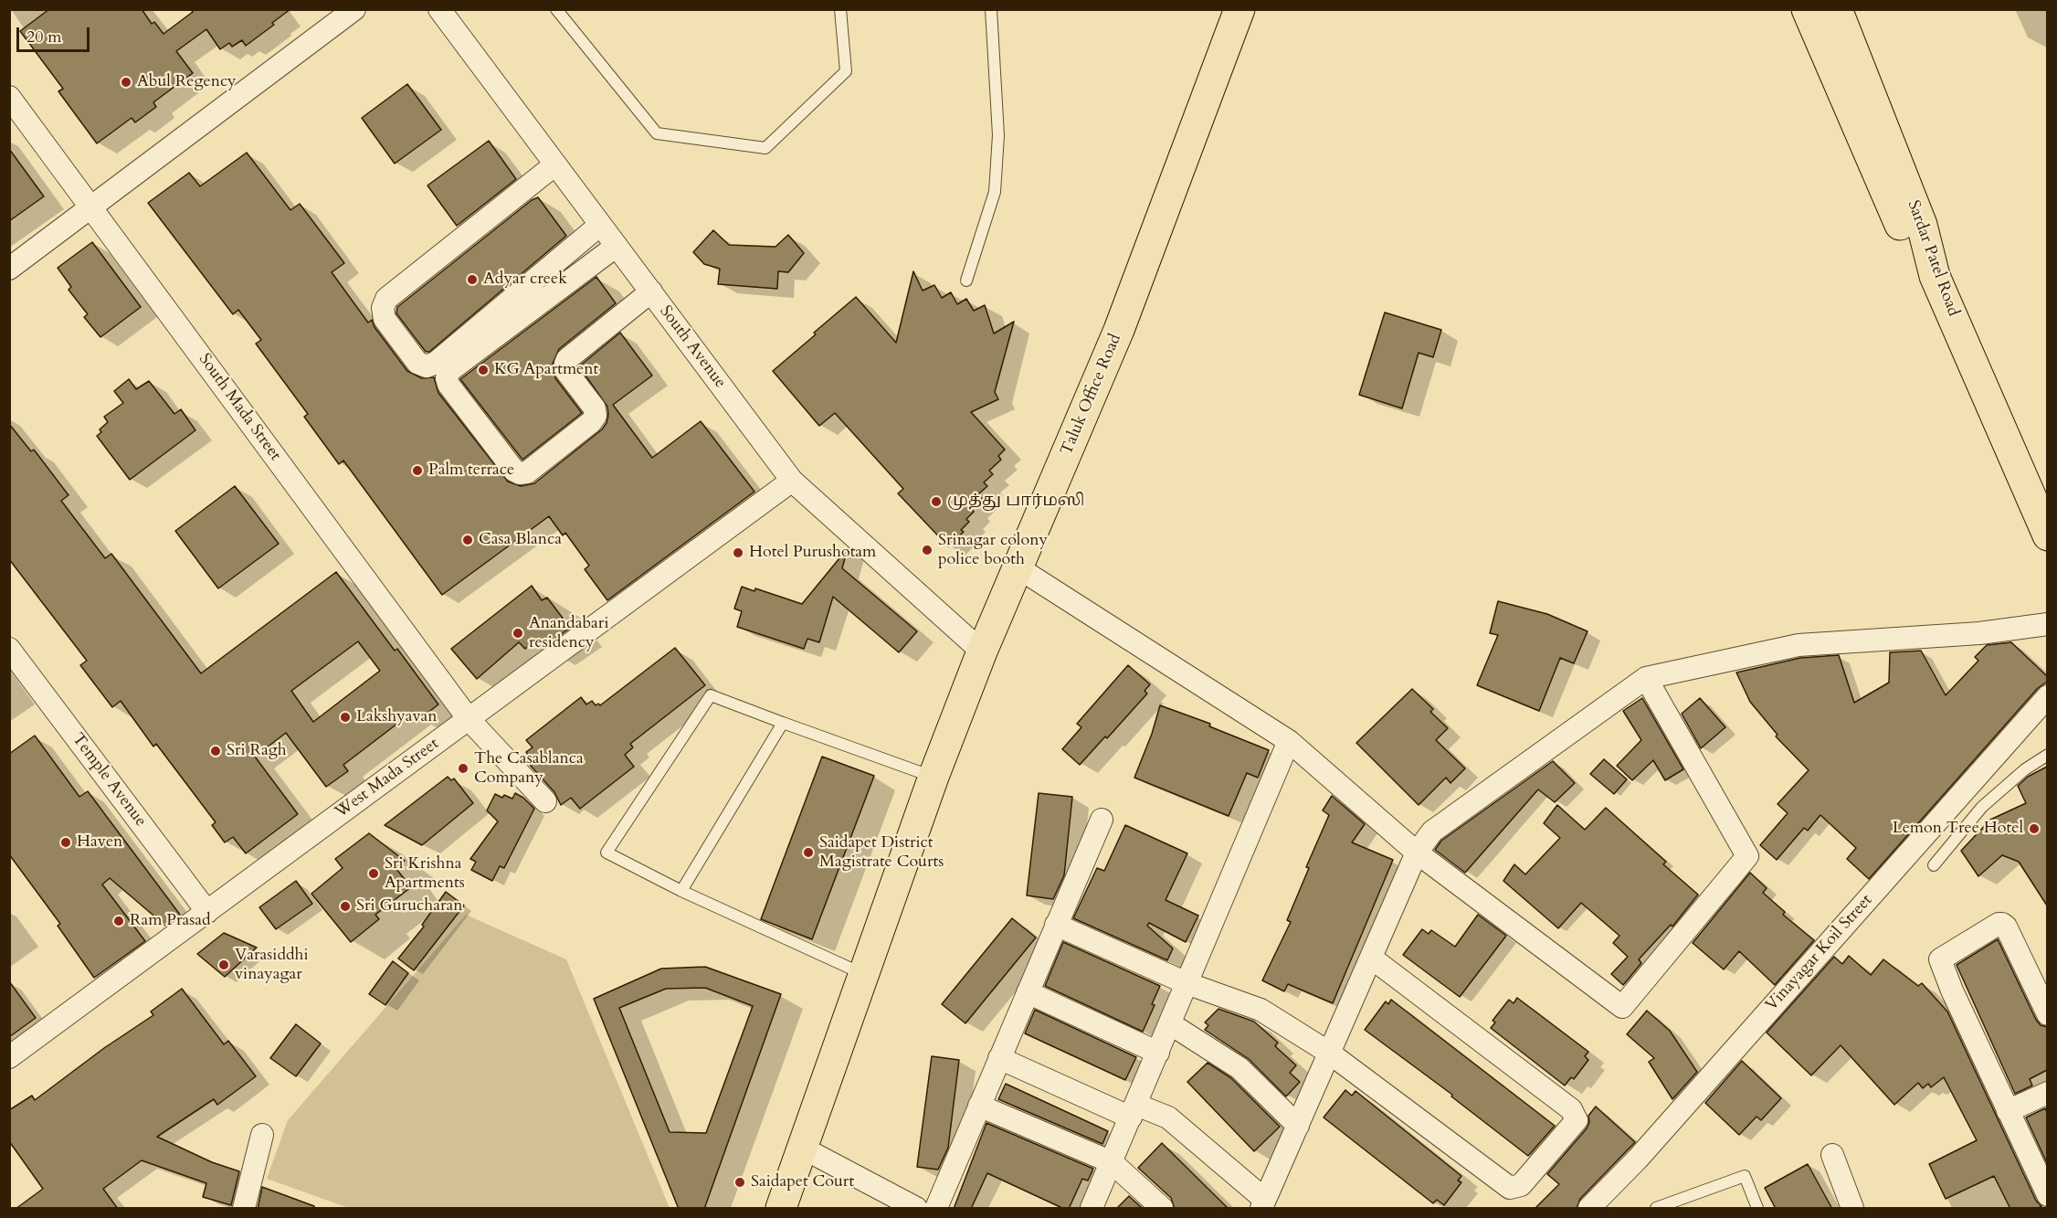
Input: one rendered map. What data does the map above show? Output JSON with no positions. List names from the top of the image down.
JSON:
{
  "streets": {
    "main road": ["Sardar Patel Road", "Taluk Office Road"],
    "street": [
      "South Avenue",
      "South Mada Street",
      "West Mada Street",
      "Temple Avenue",
      "Vinayagar Koil Street"
    ]
  },
  "crossings": [
    ["South Avenue", "Taluk Office Road"],
    ["South Avenue", "West Mada Street"],
    ["South Mada Street", "West Mada Street"],
    ["West Mada Street", "Temple Avenue"]
  ],
  "places": [
    "Abul Regency",
    "Adyar creek",
    "KG Apartment",
    "Palm terrace",
    "முத்து பார்மஸி",
    "Casa Blanca",
    "Srinagar colony police booth",
    "Hotel Purushotam",
    "Anandabari residency",
    "Lakshyavan",
    "Sri Ragh",
    "The Casablanca Company",
    "Lemon Tree Hotel",
    "Haven",
    "Saidapet District Magistrate Courts",
    "Sri Krishna Apartments",
    "Sri Gurucharan",
    "Ram Prasad",
    "Varasiddhi vinayagar",
    "Saidapet Court"
  ],
  "scale_bar": "20 m"
}
